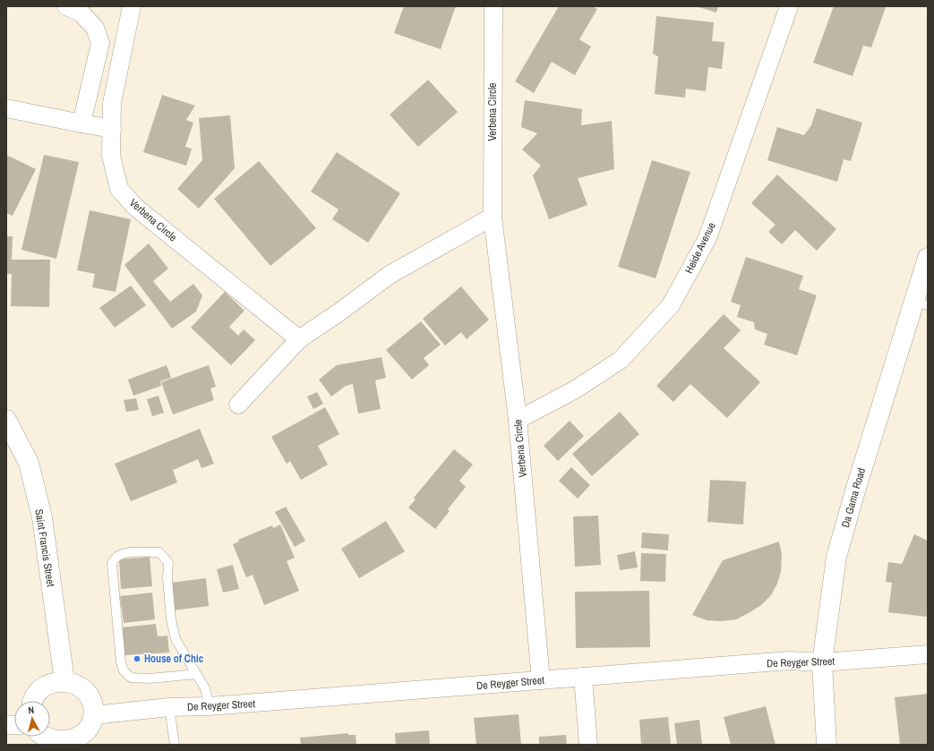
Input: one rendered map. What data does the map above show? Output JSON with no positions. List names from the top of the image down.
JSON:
{
  "streets": {
    "street": [
      "Verbena Circle",
      "Heide Avenue",
      "Da Gama Road",
      "Saint Francis Street",
      "De Reyger Street"
    ]
  },
  "crossings": [
    ["Verbena Circle", "Heide Avenue"],
    ["Verbena Circle", "De Reyger Street"],
    ["Da Gama Road", "De Reyger Street"]
  ],
  "places": ["House of Chic"],
  "north": "top"
}
